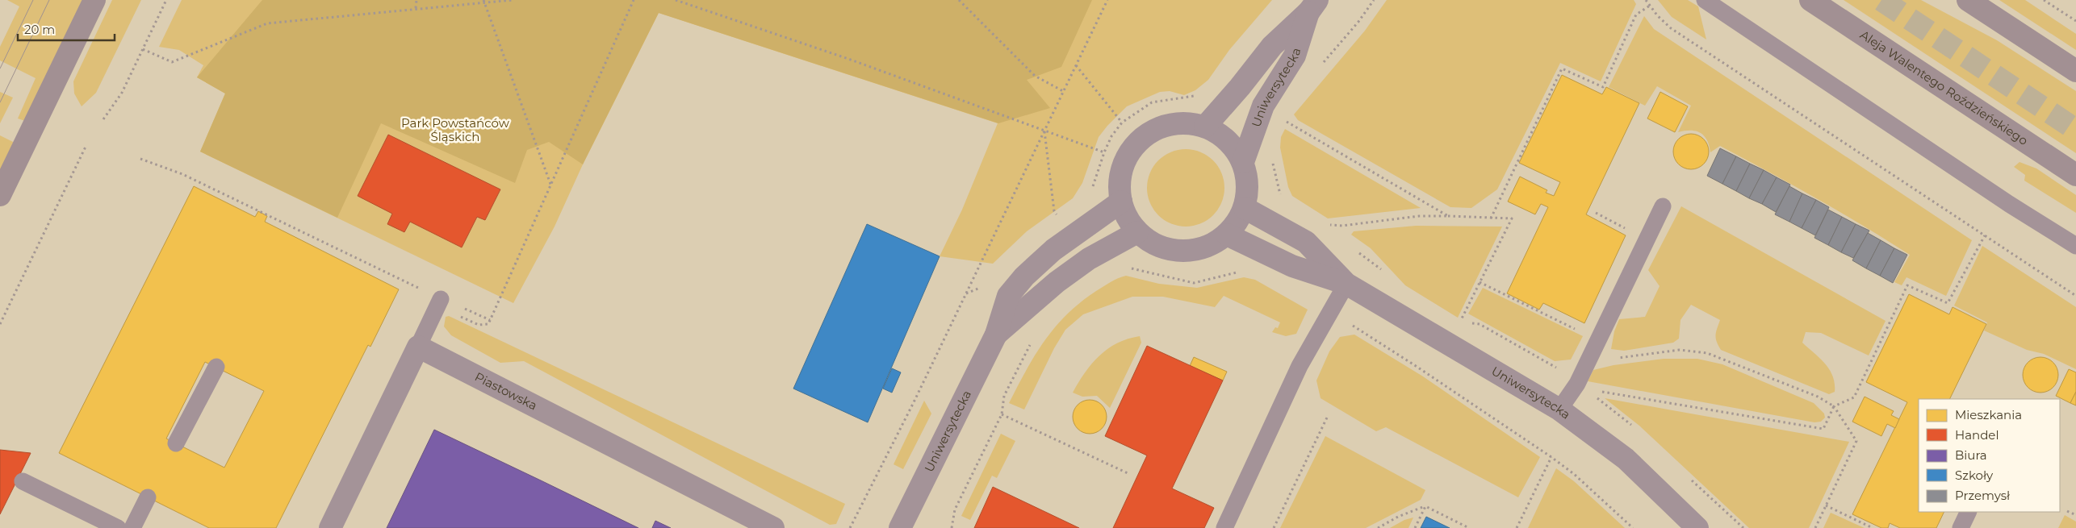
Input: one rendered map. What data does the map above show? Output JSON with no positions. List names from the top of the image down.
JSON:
{
  "streets": {
    "main road": ["Aleja Walentego Roździeńskiego"],
    "street": ["Uniwersytecka", "Piastowska"]
  },
  "parks": ["Park Powstańców Śląskich"],
  "legend": [
    "Mieszkania",
    "Handel",
    "Biura",
    "Szkoły",
    "Przemysł"
  ],
  "scale_bar": "20 m"
}
